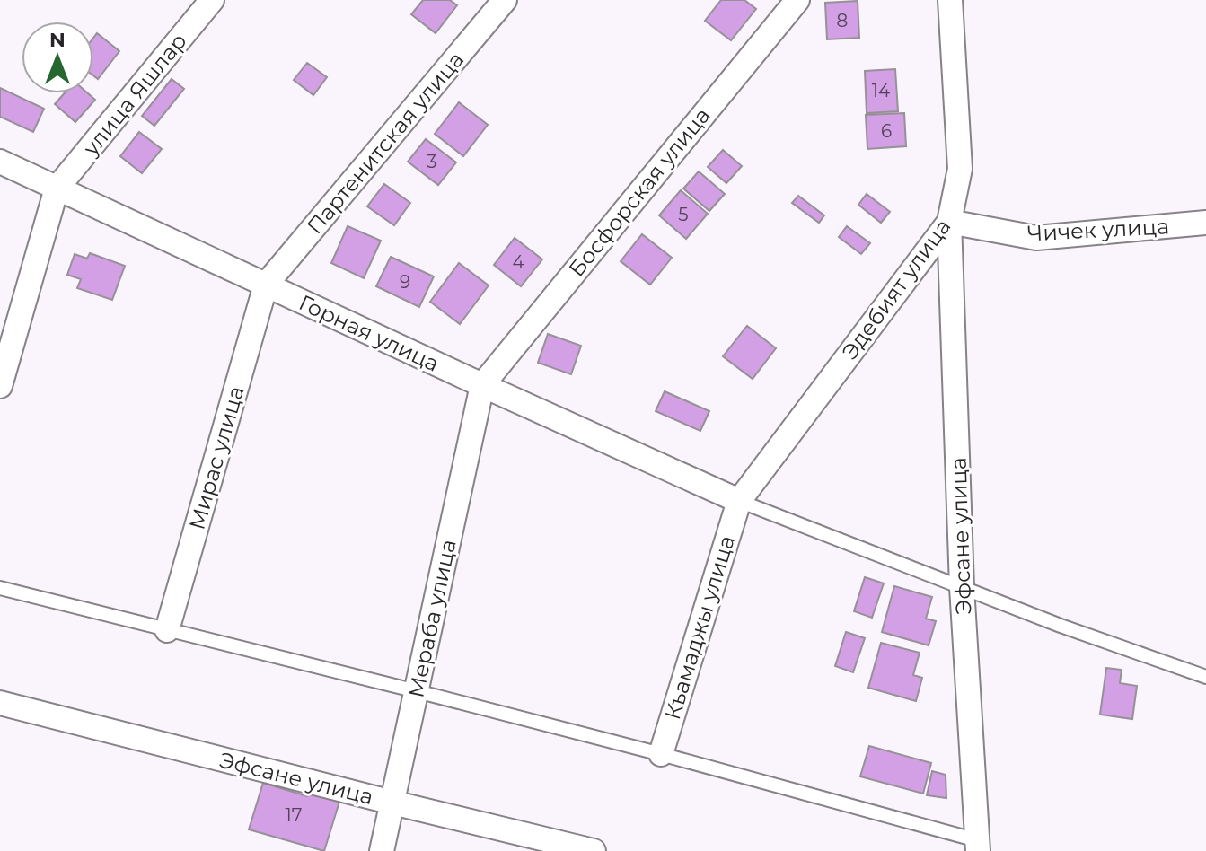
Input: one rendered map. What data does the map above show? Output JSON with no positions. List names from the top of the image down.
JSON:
{
  "streets": {
    "street": [
      "улица Яшлар",
      "Партенитская улица",
      "Босфорская улица",
      "Чичек улица",
      "Эдебият улица",
      "Горная улица",
      "Мирас улица",
      "Эфсане улица",
      "Мераба улица",
      "Къамаджы улица"
    ]
  },
  "crossings": [
    ["улица Яшлар", "Горная улица"],
    ["Партенитская улица", "Горная улица"],
    ["Партенитская улица", "Мирас улица"],
    ["Босфорская улица", "Горная улица"],
    ["Босфорская улица", "Мераба улица"],
    ["Чичек улица", "Эдебият улица"],
    ["Чичек улица", "Эфсане улица"],
    ["Эдебият улица", "Горная улица"],
    ["Эдебият улица", "Эфсане улица"],
    ["Эдебият улица", "Къамаджы улица"],
    ["Горная улица", "Мирас улица"],
    ["Горная улица", "Мераба улица"],
    ["Горная улица", "Къамаджы улица"],
    ["Эфсане улица", "Мераба улица"]
  ],
  "house_numbers": [
    "8",
    "14",
    "6",
    "3",
    "5",
    "4",
    "9",
    "17"
  ],
  "north": "top"
}
